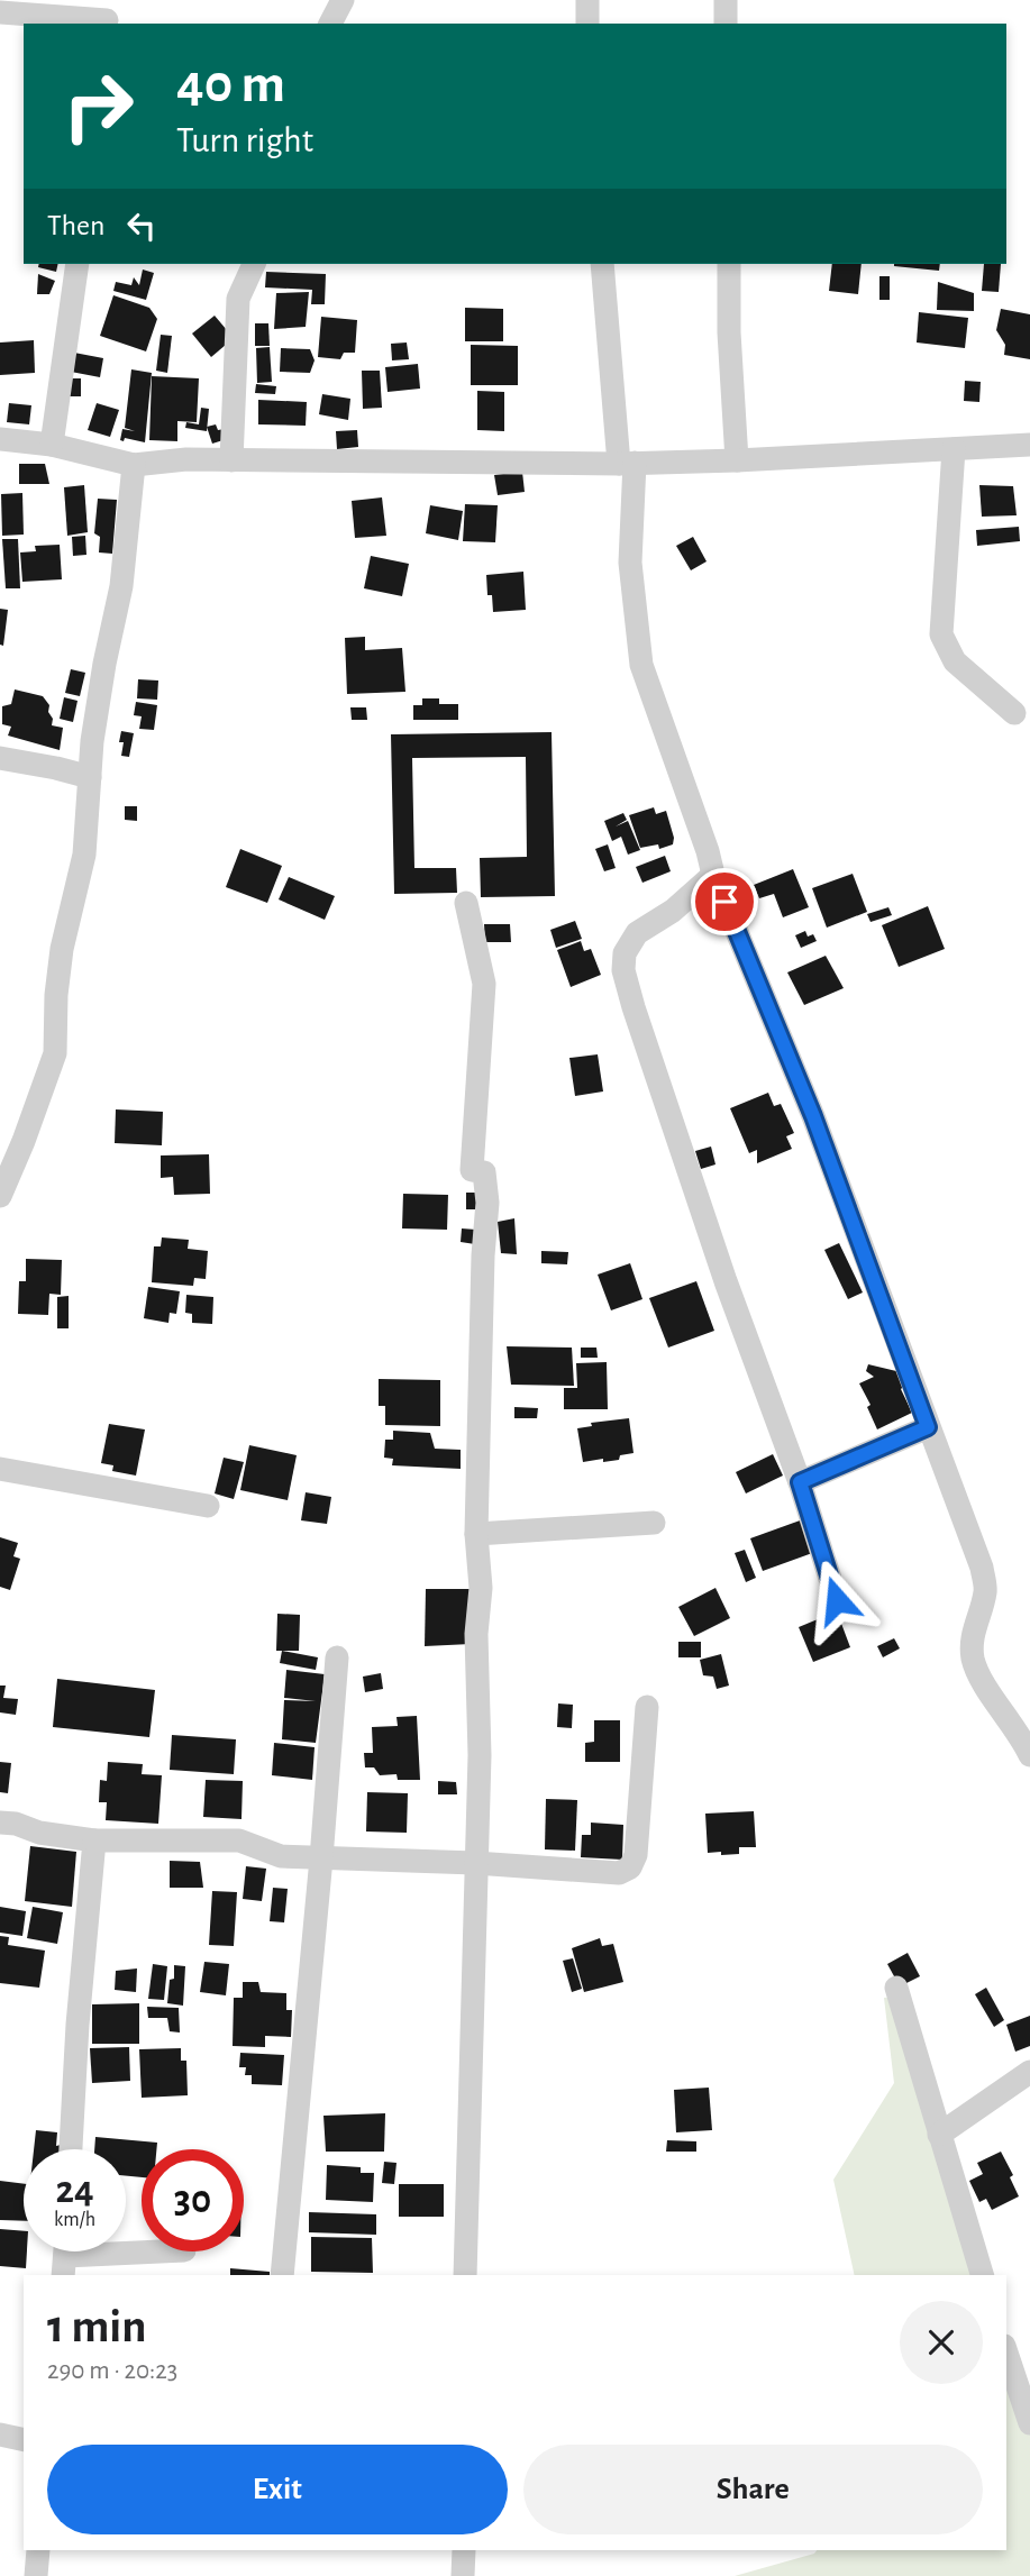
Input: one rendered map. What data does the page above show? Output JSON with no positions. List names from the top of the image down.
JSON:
{
  "page": {
    "turn": ["40 m", "Turn right"],
    "then": "Then",
    "speed": "24 km/h",
    "limit": "30",
    "heading": ["1 min", "290 m · 20:23"],
    "buttons": ["Exit", "Share"]
  }
}
